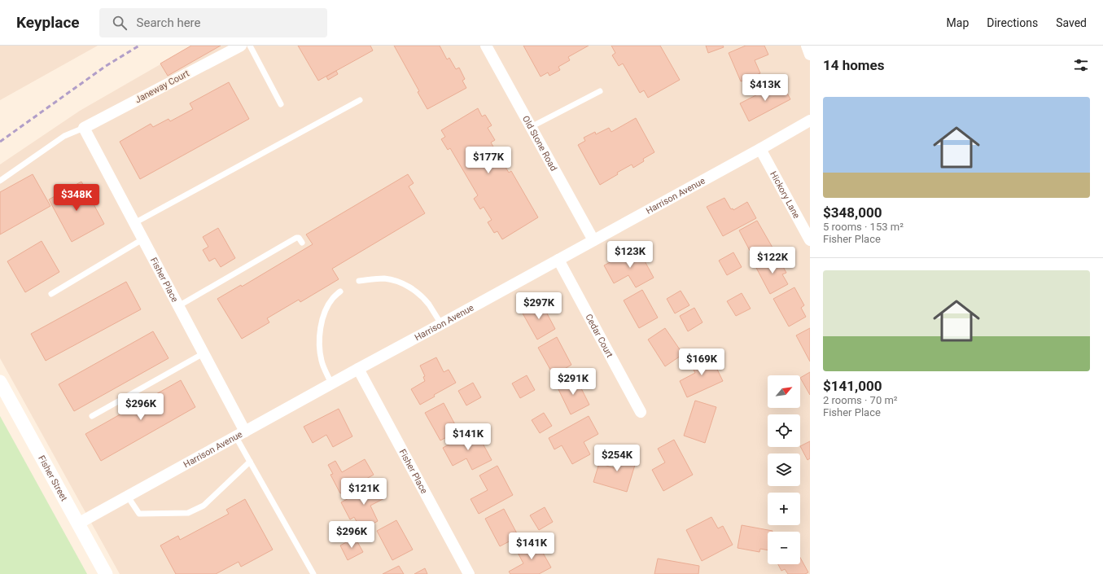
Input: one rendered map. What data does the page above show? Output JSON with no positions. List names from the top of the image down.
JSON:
{
  "streets": {
    "street": [
      "Janeway Court",
      "Old Stone Road",
      "Hickory Lane",
      "Harrison Avenue",
      "Fisher Place",
      "Cedar Court",
      "Fisher Street"
    ]
  },
  "crossings": [
    ["Janeway Court", "Fisher Place"],
    ["Old Stone Road", "Harrison Avenue"],
    ["Hickory Lane", "Harrison Avenue"],
    ["Harrison Avenue", "Fisher Place"],
    ["Harrison Avenue", "Cedar Court"],
    ["Harrison Avenue", "Fisher Street"]
  ],
  "north": "top right",
  "page": {
    "header": "Keyplace",
    "search": "Search here",
    "nav": ["Map", "Directions", "Saved"],
    "heading": "14 homes",
    "price": [
      "$413K",
      "$177K",
      "$348K",
      "$123K",
      "$122K",
      "$297K",
      "$169K",
      "$291K",
      "$296K",
      "$141K",
      "$254K",
      "$121K",
      "$296K",
      "$141K"
    ],
    "list": [
      {
        "name": "$348,000",
        "note": "5 rooms · 153 m² · Fisher Place"
      },
      {
        "name": "$141,000",
        "note": "2 rooms · 70 m² · Fisher Place"
      }
    ],
    "map_buttons": ["+", "−"]
  }
}
